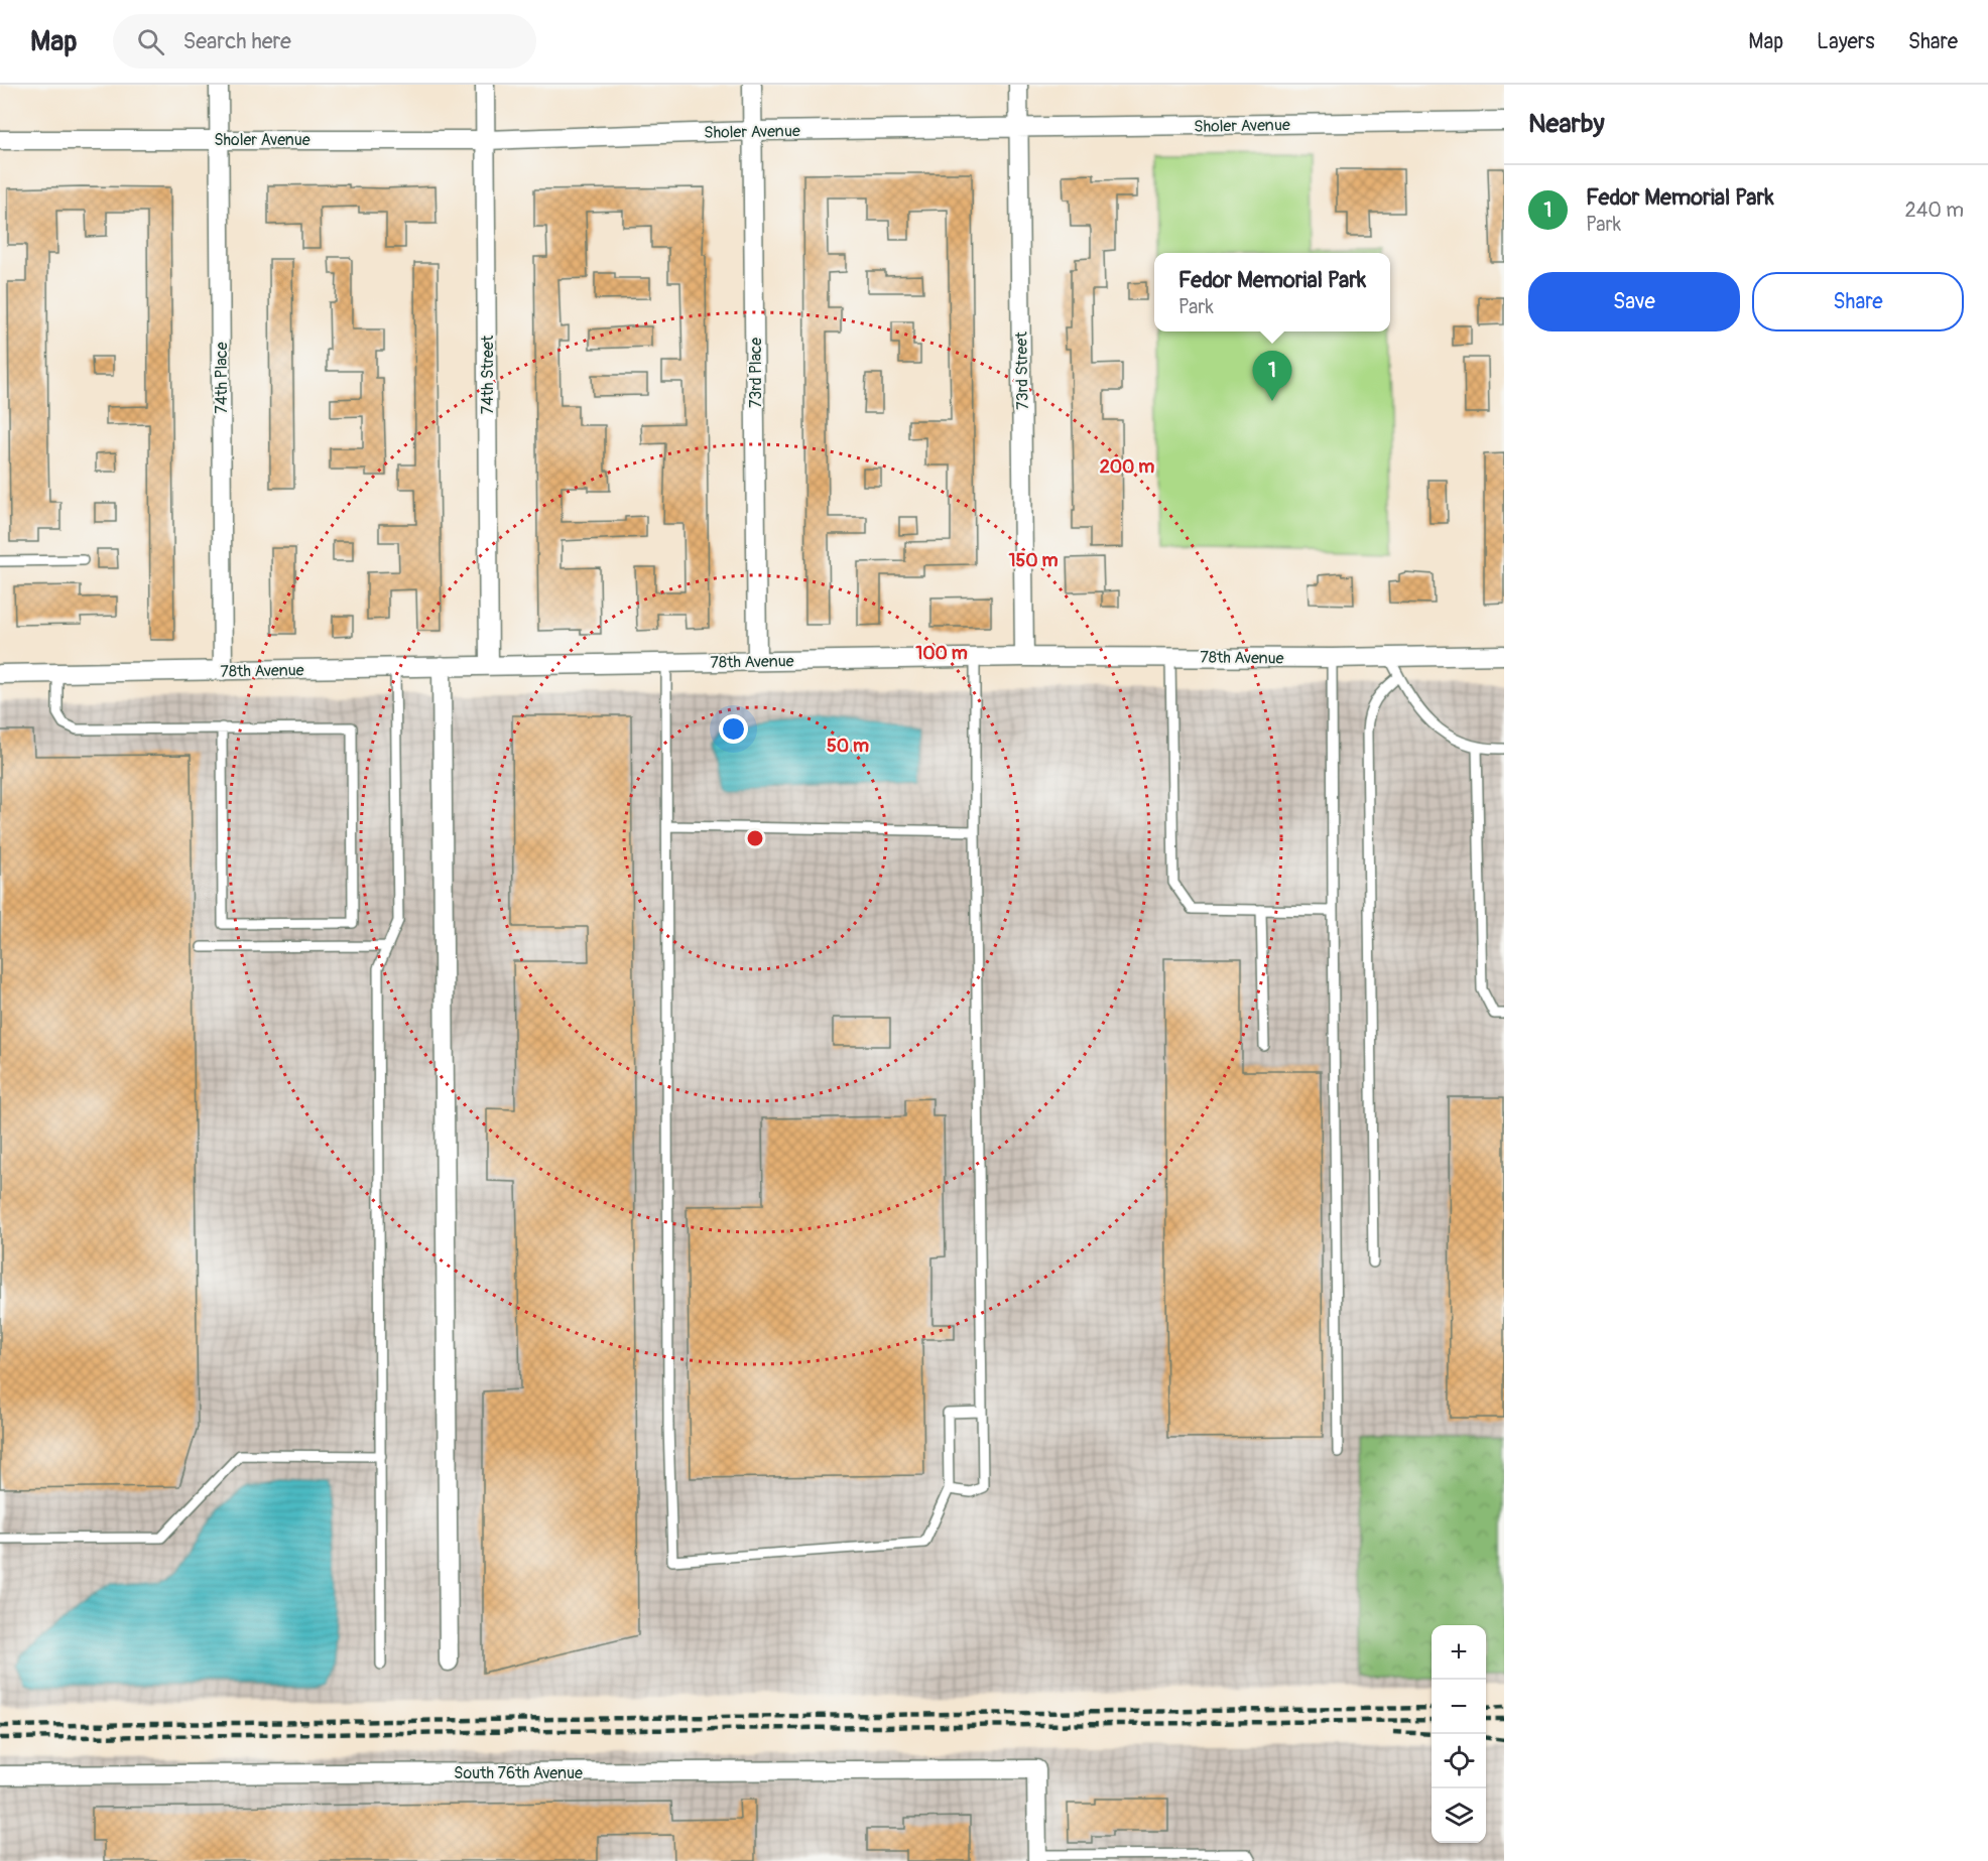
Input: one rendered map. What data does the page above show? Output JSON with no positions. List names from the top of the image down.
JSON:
{
  "streets": {
    "street": [
      "Sholer Avenue",
      "73rd Street",
      "73rd Place",
      "74th Street",
      "74th Place",
      "78th Avenue",
      "South 76th Avenue"
    ]
  },
  "crossings": [
    ["Sholer Avenue", "73rd Street"],
    ["Sholer Avenue", "73rd Place"],
    ["Sholer Avenue", "74th Street"],
    ["Sholer Avenue", "74th Place"],
    ["73rd Street", "78th Avenue"],
    ["73rd Place", "78th Avenue"],
    ["74th Street", "78th Avenue"],
    ["74th Place", "78th Avenue"]
  ],
  "page": {
    "header": "Map",
    "search": "Search here",
    "nav": ["Map", "Layers", "Share"],
    "heading": "Nearby",
    "list": [
      {
        "mark": "1",
        "name": "Fedor Memorial Park",
        "note": "Park",
        "value": "240 m"
      }
    ],
    "popup": ["Fedor Memorial Park", "Park"],
    "buttons": ["Save", "Share"],
    "pins": "1",
    "map_buttons": ["+", "−"]
  },
  "rings": [
    "200 m",
    "150 m",
    "100 m",
    "50 m"
  ]
}
